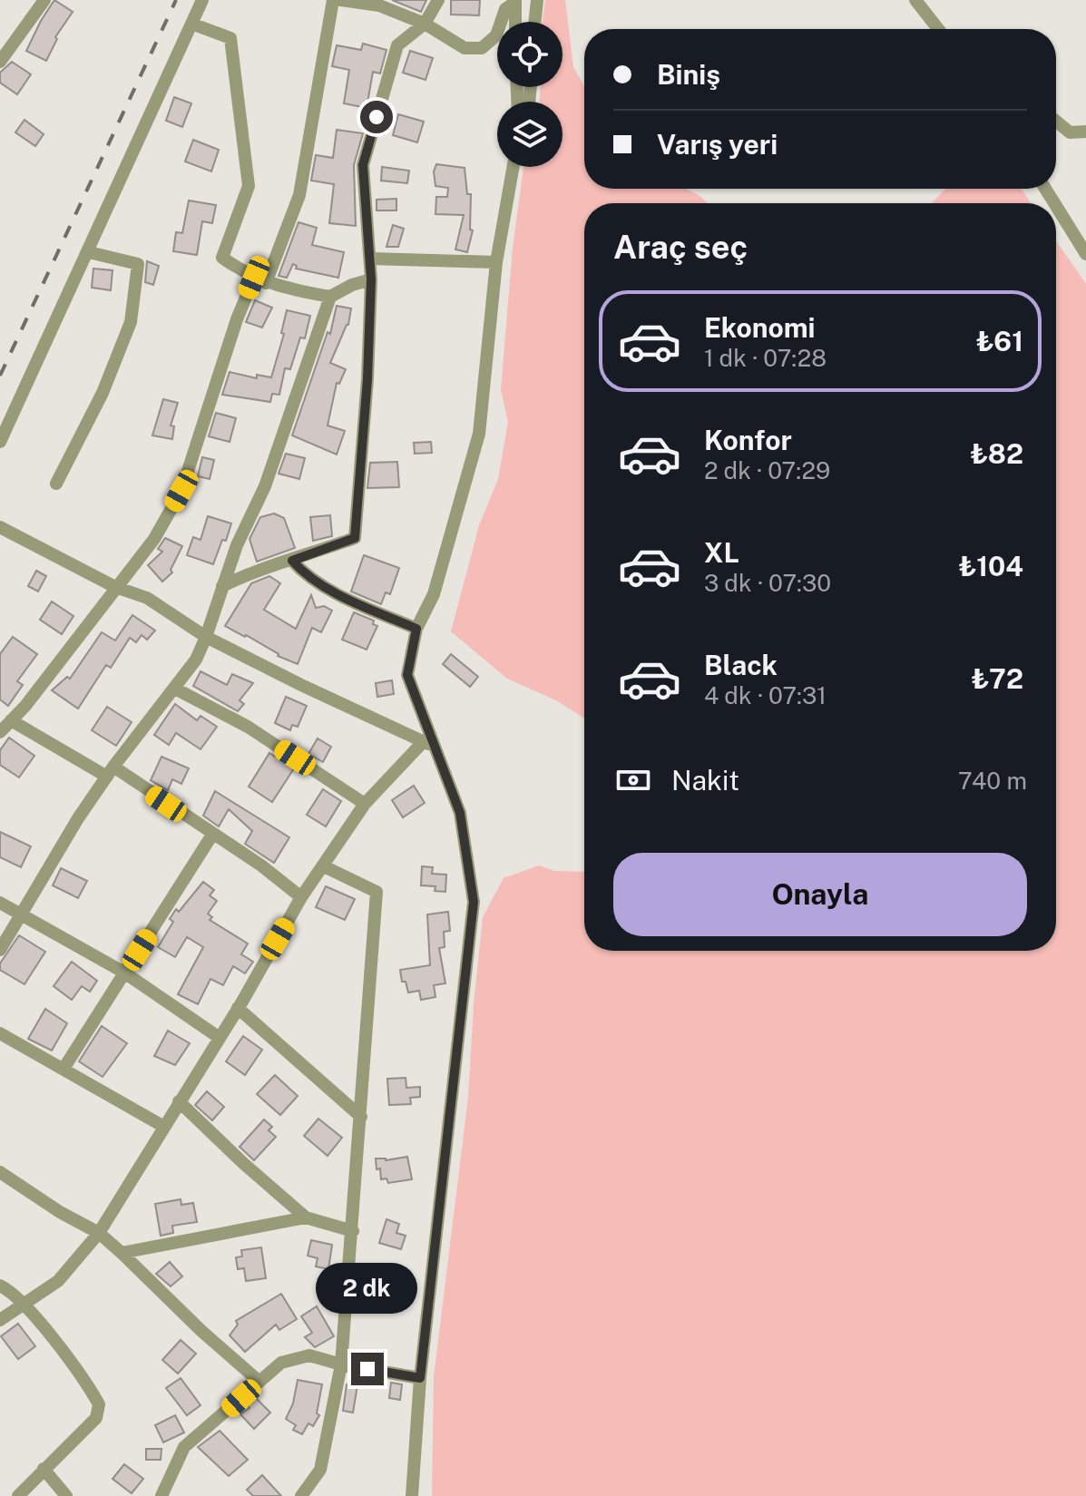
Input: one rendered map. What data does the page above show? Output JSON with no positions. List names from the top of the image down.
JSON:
{
  "page": {
    "banner": ["Biniş", "Varış yeri"],
    "heading": "Araç seç",
    "list": [
      {
        "name": "Ekonomi",
        "note": "1 dk · 07:28",
        "value": "₺61"
      },
      {
        "name": "Konfor",
        "note": "2 dk · 07:29",
        "value": "₺82"
      },
      {
        "name": "XL",
        "note": "3 dk · 07:30",
        "value": "₺104"
      },
      {
        "name": "Black",
        "note": "4 dk · 07:31",
        "value": "₺72"
      }
    ],
    "pay": ["Nakit", "740 m"],
    "buttons": "Onayla",
    "bubble": "2 dk"
  }
}
